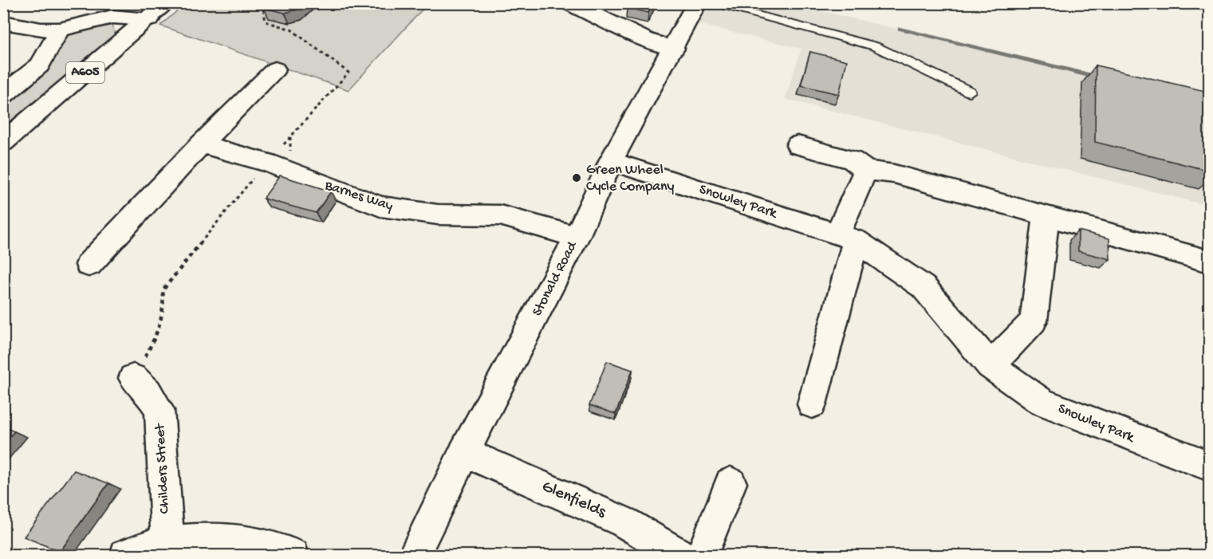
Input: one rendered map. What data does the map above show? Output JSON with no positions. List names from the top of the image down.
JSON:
{
  "streets": {
    "street": [
      "A605",
      "Barnes Way",
      "Snowley Park",
      "Stonald Road",
      "Childers Street",
      "Glenfields"
    ]
  },
  "crossings": [
    ["Barnes Way", "Stonald Road"],
    ["Snowley Park", "Stonald Road"],
    ["Stonald Road", "Glenfields"]
  ],
  "places": ["Green Wheel Cycle Company"]
}
